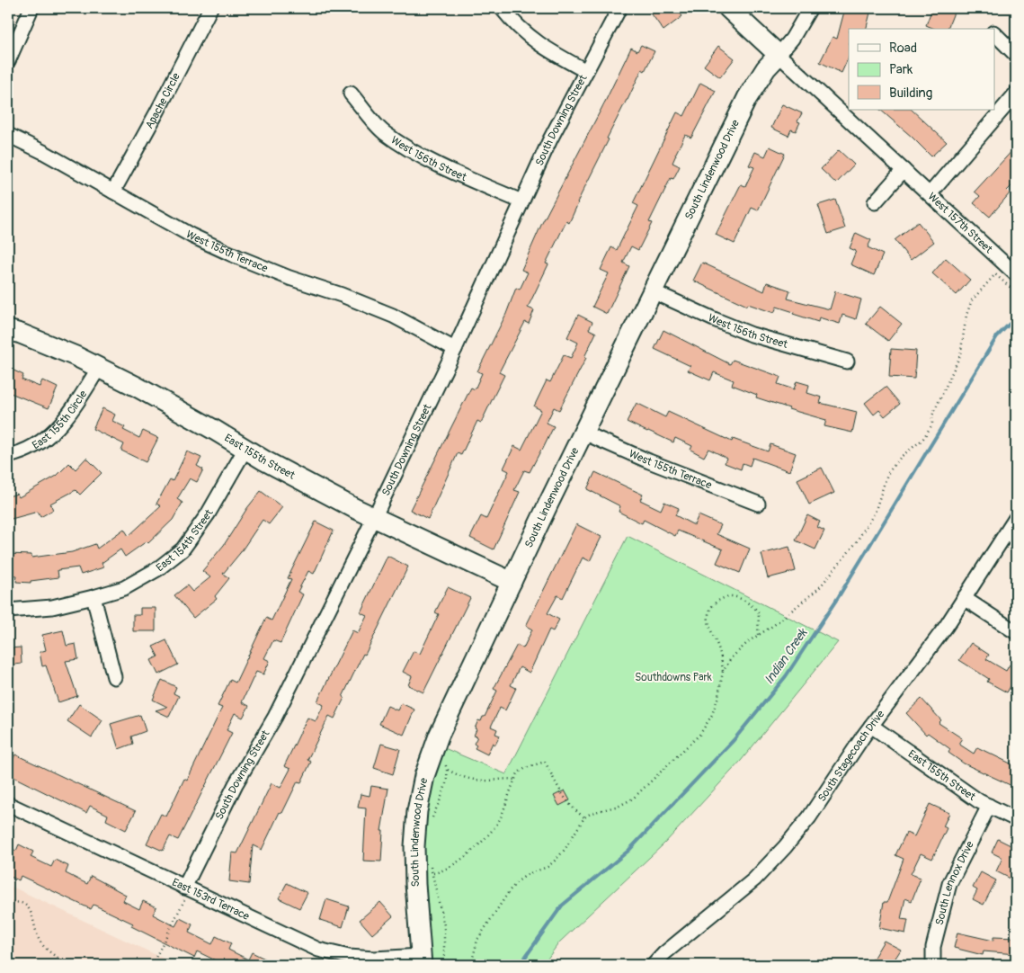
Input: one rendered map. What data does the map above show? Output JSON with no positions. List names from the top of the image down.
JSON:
{
  "streets": {
    "street": [
      "Apache Circle",
      "South Downing Street",
      "West 156th Street",
      "South Lindenwood Drive",
      "West 157th Street",
      "West 155th Terrace",
      "East 155th Circle",
      "East 155th Street",
      "East 154th Street",
      "South Stagecoach Drive",
      "South Lennox Drive",
      "East 153rd Terrace"
    ]
  },
  "crossings": [
    ["Apache Circle", "West 155th Terrace"],
    ["South Downing Street", "West 156th Street"],
    ["South Downing Street", "West 155th Terrace"],
    ["South Downing Street", "East 155th Street"],
    ["South Downing Street", "East 153rd Terrace"],
    ["West 156th Street", "South Lindenwood Drive"],
    ["South Lindenwood Drive", "West 157th Street"],
    ["South Lindenwood Drive", "West 155th Terrace"],
    ["South Lindenwood Drive", "East 155th Street"],
    ["South Lindenwood Drive", "East 153rd Terrace"],
    ["East 155th Circle", "East 155th Street"],
    ["East 155th Street", "East 154th Street"],
    ["East 155th Street", "South Stagecoach Drive"],
    ["East 155th Street", "South Lennox Drive"]
  ],
  "water": ["Indian Creek"],
  "parks": ["Southdowns Park"],
  "legend": ["Road", "Park", "Building"]
}
